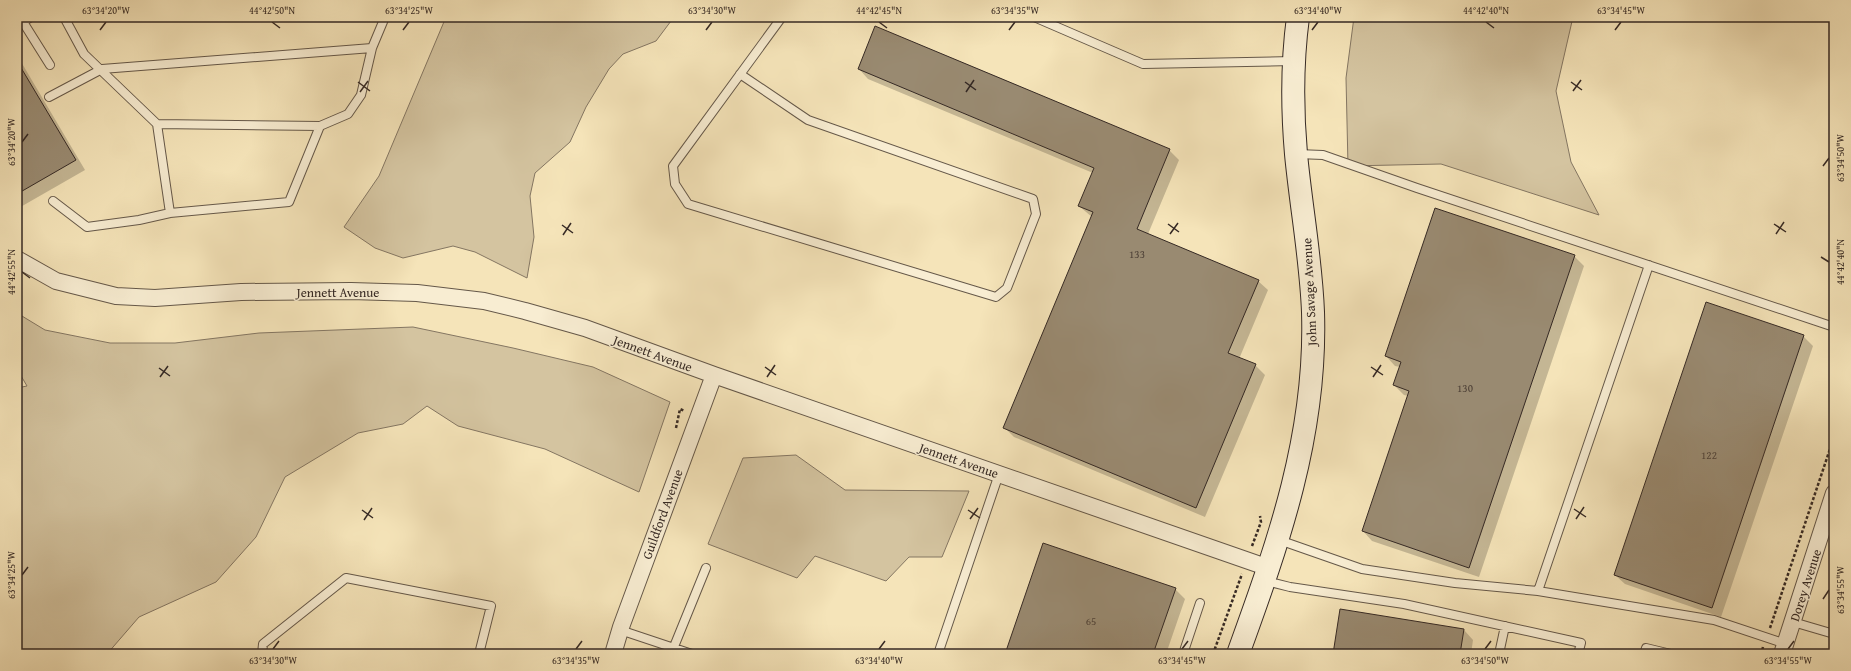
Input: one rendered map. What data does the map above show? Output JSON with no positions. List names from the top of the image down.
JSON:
{
  "streets": {
    "main road": ["John Savage Avenue"],
    "street": ["Jennett Avenue", "Guildford Avenue", "Dorey Avenue"]
  },
  "crossings": [
    ["Jennett Avenue", "John Savage Avenue"],
    ["Jennett Avenue", "Guildford Avenue"]
  ],
  "house_numbers": [
    "133",
    "130",
    "122",
    "65"
  ],
  "coordinates": [
    "63°34'20\"W",
    "44°42'50\"N",
    "63°34'25\"W",
    "63°34'30\"W",
    "44°42'45\"N",
    "63°34'35\"W",
    "63°34'40\"W",
    "44°42'40\"N",
    "63°34'45\"W",
    "63°34'50\"W",
    "44°42'55\"N",
    "63°34'55\"W"
  ]
}
